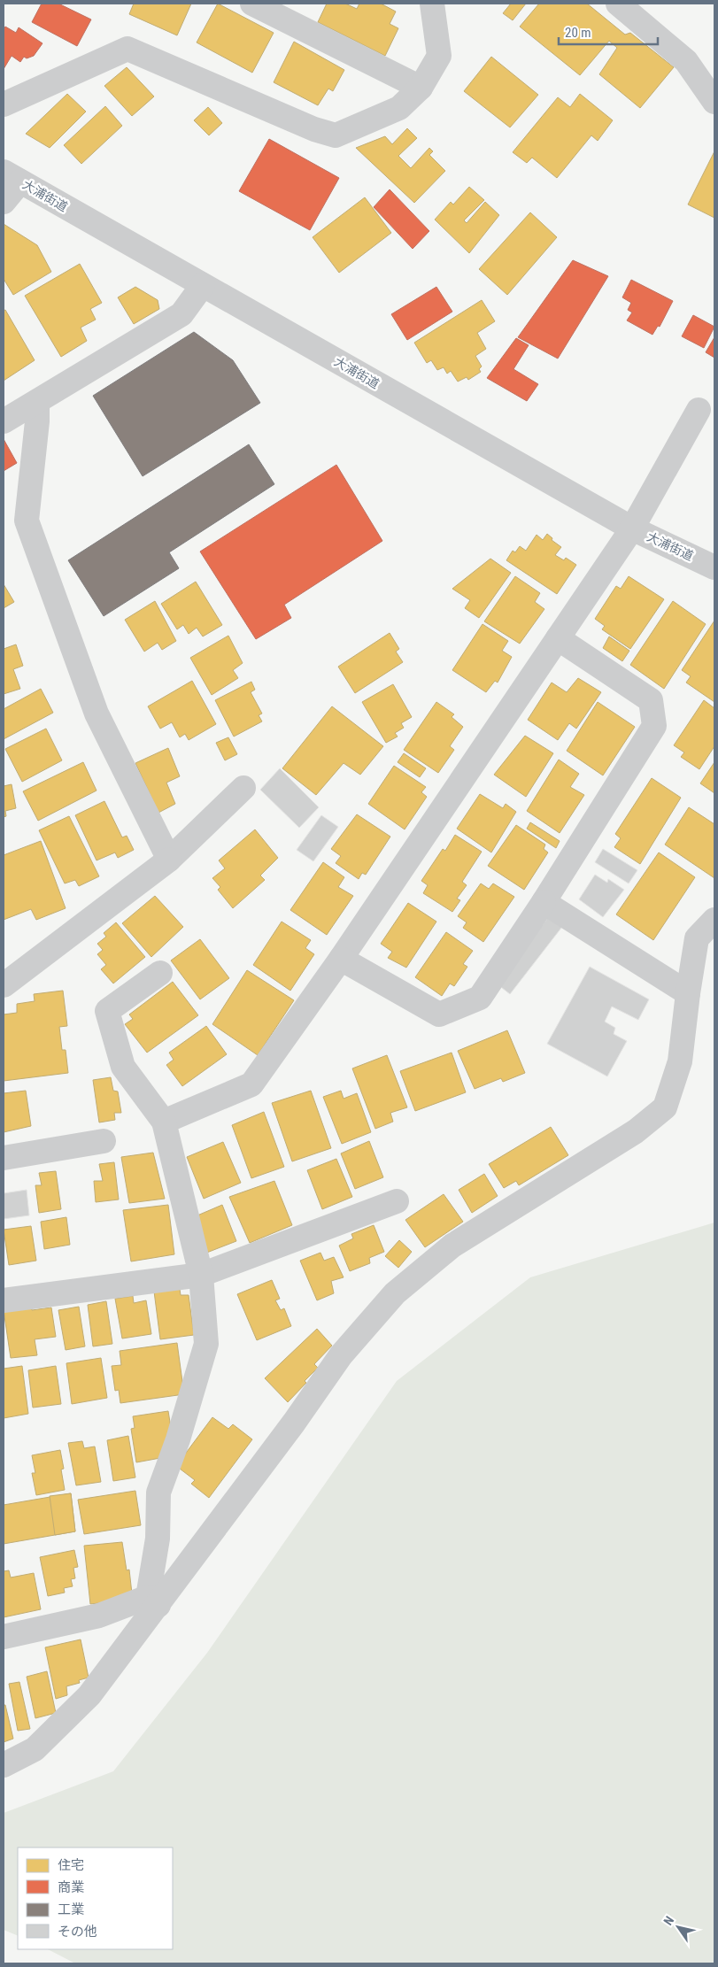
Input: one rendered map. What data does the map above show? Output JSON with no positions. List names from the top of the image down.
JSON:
{
  "streets": {
    "street": ["大浦街道"]
  },
  "legend": [
    "住宅",
    "商業",
    "工業",
    "その他"
  ],
  "scale_bar": "20 m",
  "north": "top left"
}
